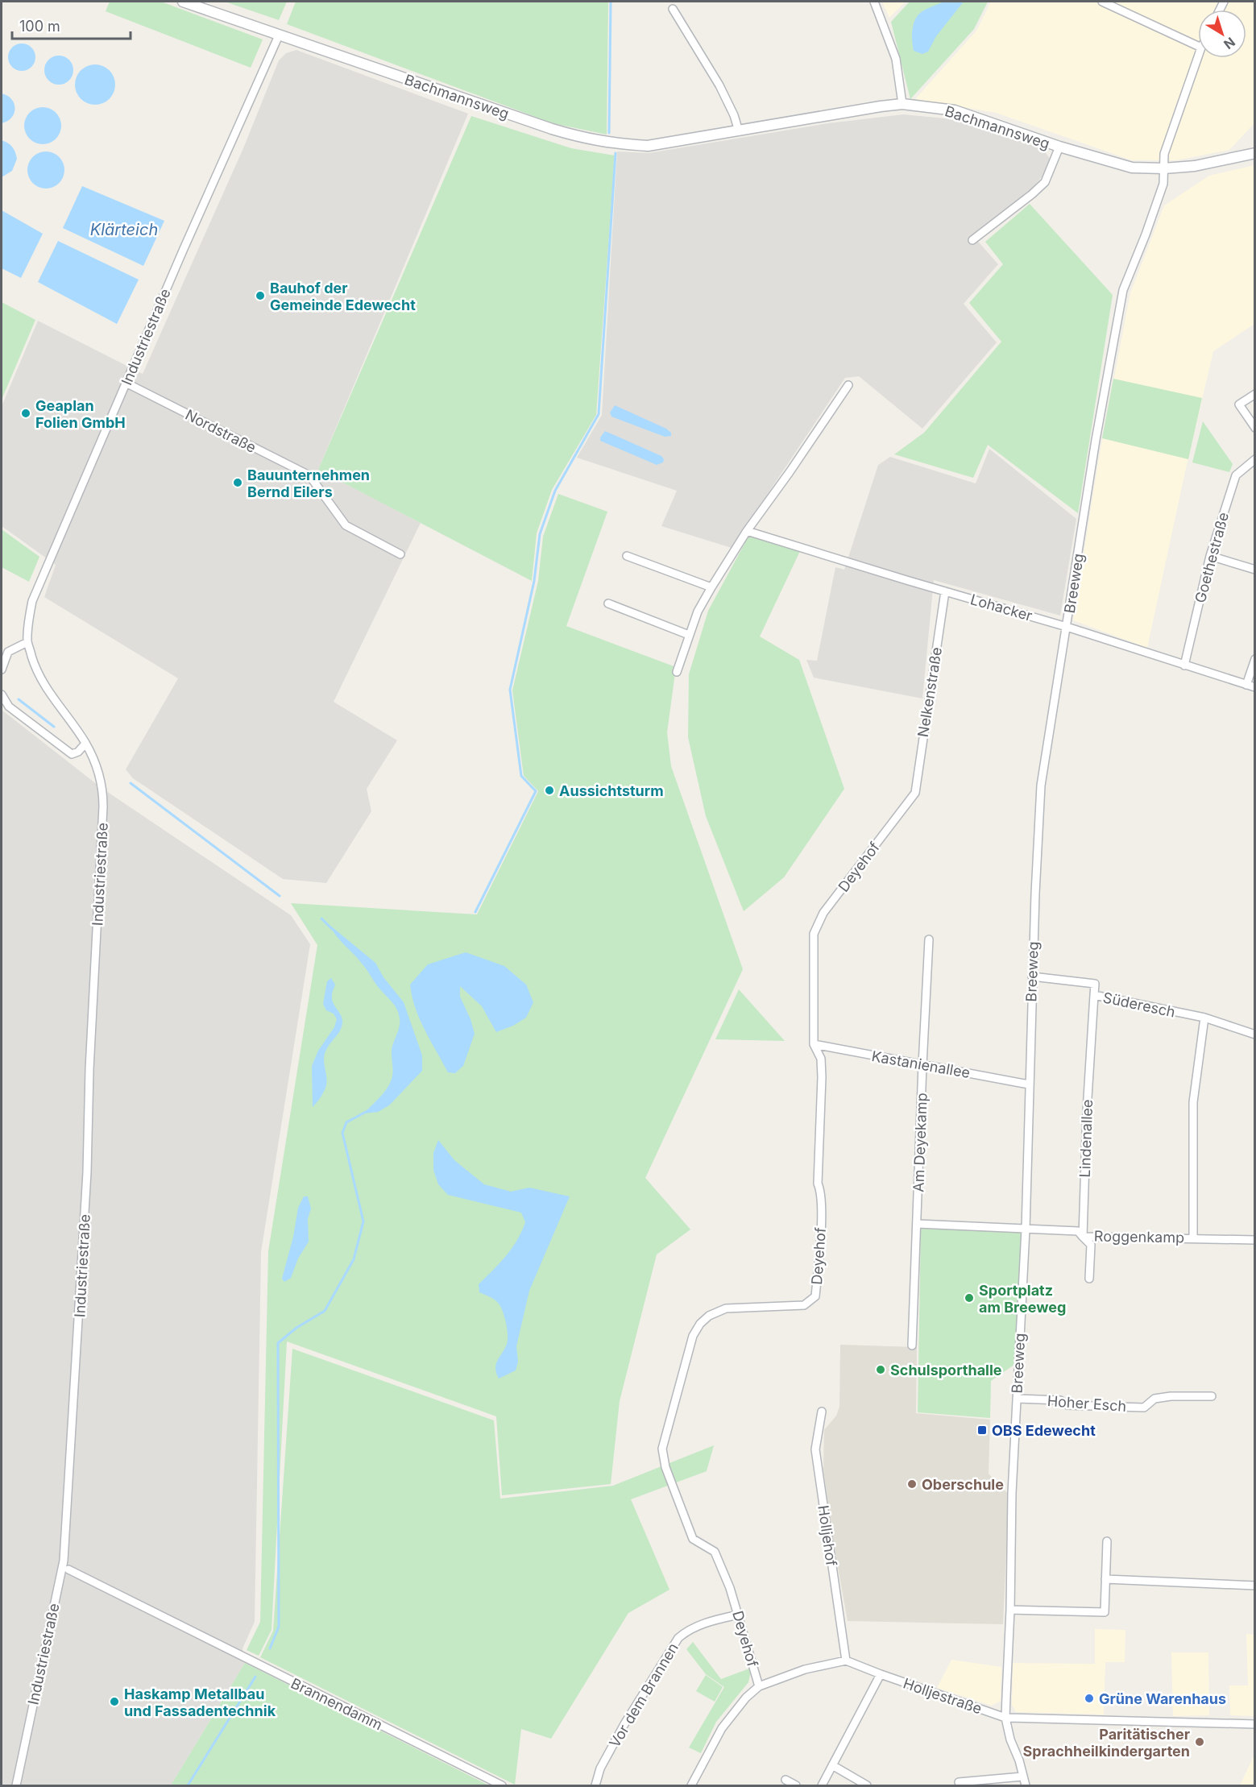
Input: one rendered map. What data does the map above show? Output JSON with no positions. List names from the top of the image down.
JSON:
{
  "streets": {
    "street": [
      "Bachmannsweg",
      "Industriestraße",
      "Nordstraße",
      "Goethestraße",
      "Breeweg",
      "Lohacker",
      "Nelkenstraße",
      "Deyehof",
      "Süderesch",
      "Kastanienallee",
      "Lindenallee",
      "Am Deyekamp",
      "Roggenkamp",
      "Hoher Esch",
      "Holljehof",
      "Vor dem Brannen",
      "Holljestraße",
      "Brannendamm"
    ]
  },
  "crossings": [
    ["Bachmannsweg", "Industriestraße"],
    ["Bachmannsweg", "Breeweg"],
    ["Industriestraße", "Nordstraße"],
    ["Goethestraße", "Lohacker"],
    ["Breeweg", "Lohacker"],
    ["Breeweg", "Süderesch"],
    ["Breeweg", "Kastanienallee"],
    ["Breeweg", "Roggenkamp"],
    ["Breeweg", "Hoher Esch"],
    ["Breeweg", "Holljestraße"],
    ["Lohacker", "Nelkenstraße"],
    ["Nelkenstraße", "Deyehof"],
    ["Deyehof", "Kastanienallee"],
    ["Deyehof", "Vor dem Brannen"],
    ["Süderesch", "Lindenallee"],
    ["Kastanienallee", "Am Deyekamp"],
    ["Lindenallee", "Roggenkamp"],
    ["Am Deyekamp", "Roggenkamp"],
    ["Holljehof", "Holljestraße"]
  ],
  "water": ["Klärteich"],
  "places": {
    "other": [
      "Bauhof der Gemeinde Edewecht",
      "Geaplan Folien GmbH",
      "Bauunternehmen Bernd Eilers",
      "Aussichtsturm",
      "Sportplatz am Breeweg",
      "Schulsporthalle",
      "Oberschule",
      "Grüne Warenhaus",
      "Haskamp Metallbau und Fassadentechnik",
      "Paritätischer Sprachheilkindergarten"
    ],
    "transit": ["OBS Edewecht"]
  },
  "scale_bar": "100 m",
  "north": "bottom right"
}
